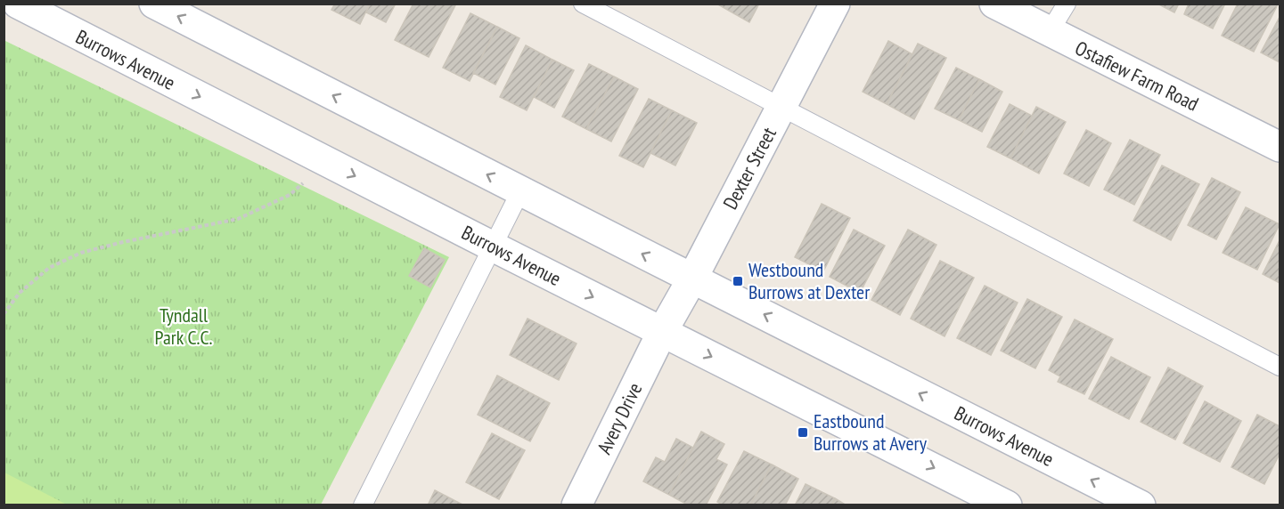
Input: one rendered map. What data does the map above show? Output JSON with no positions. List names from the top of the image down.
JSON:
{
  "streets": {
    "street": [
      "Burrows Avenue",
      "Ostafiew Farm Road",
      "Dexter Street",
      "Avery Drive"
    ]
  },
  "crossings": [
    ["Burrows Avenue", "Dexter Street"],
    ["Burrows Avenue", "Avery Drive"],
    ["Dexter Street", "Avery Drive"]
  ],
  "parks": ["Tyndall Park C.C."],
  "places": {
    "transit": ["Westbound Burrows at Dexter", "Eastbound Burrows at Avery"]
  }
}
